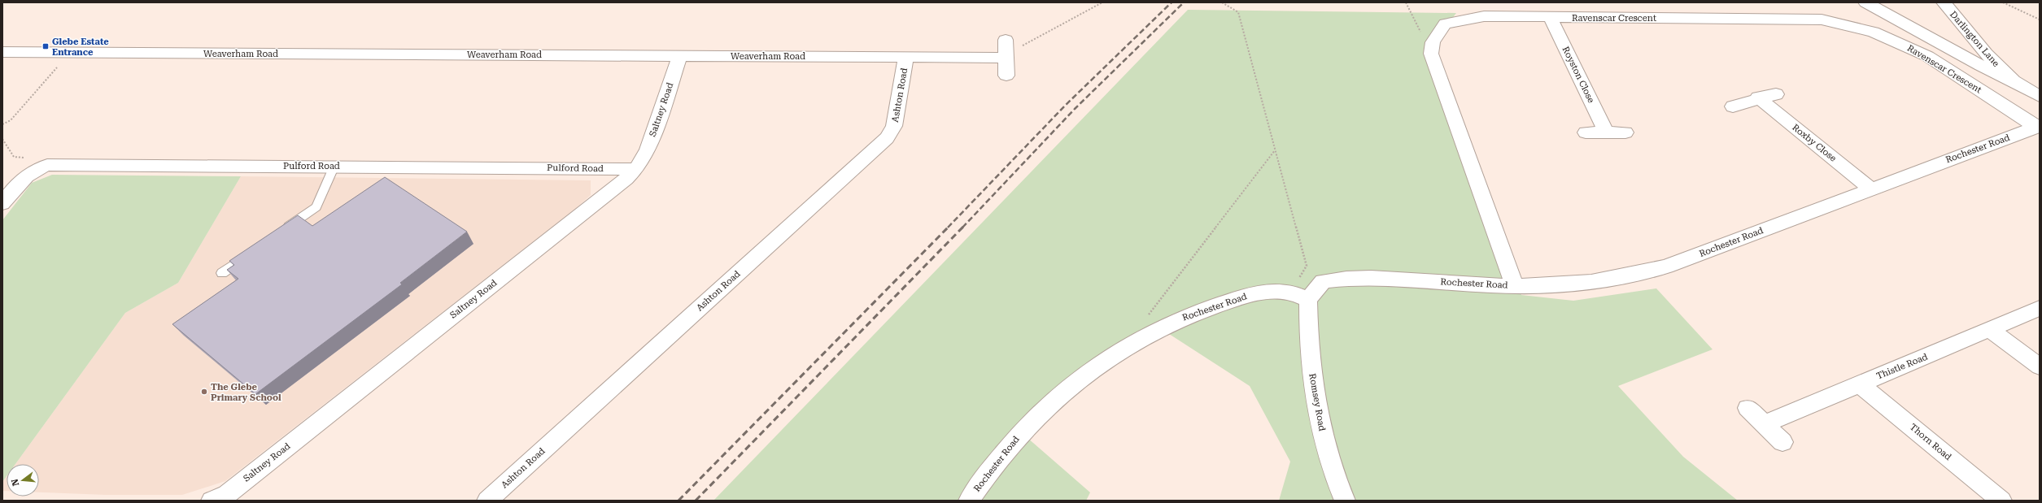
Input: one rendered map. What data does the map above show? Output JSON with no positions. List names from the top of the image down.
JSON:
{
  "streets": {
    "street": [
      "Ravenscar Crescent",
      "Darlington Lane",
      "Weaverham Road",
      "Royston Close",
      "Ashton Road",
      "Saltney Road",
      "Roxby Close",
      "Rochester Road",
      "Pulford Road",
      "Thistle Road",
      "Romsey Road",
      "Thorn Road"
    ]
  },
  "crossings": [
    ["Ravenscar Crescent", "Royston Close"],
    ["Ravenscar Crescent", "Rochester Road"],
    ["Weaverham Road", "Ashton Road"],
    ["Weaverham Road", "Saltney Road"],
    ["Saltney Road", "Pulford Road"],
    ["Roxby Close", "Rochester Road"],
    ["Rochester Road", "Romsey Road"],
    ["Thistle Road", "Thorn Road"]
  ],
  "places": {
    "transit": ["Glebe Estate Entrance"],
    "other": ["The Glebe Primary School"]
  },
  "north": "left"
}
